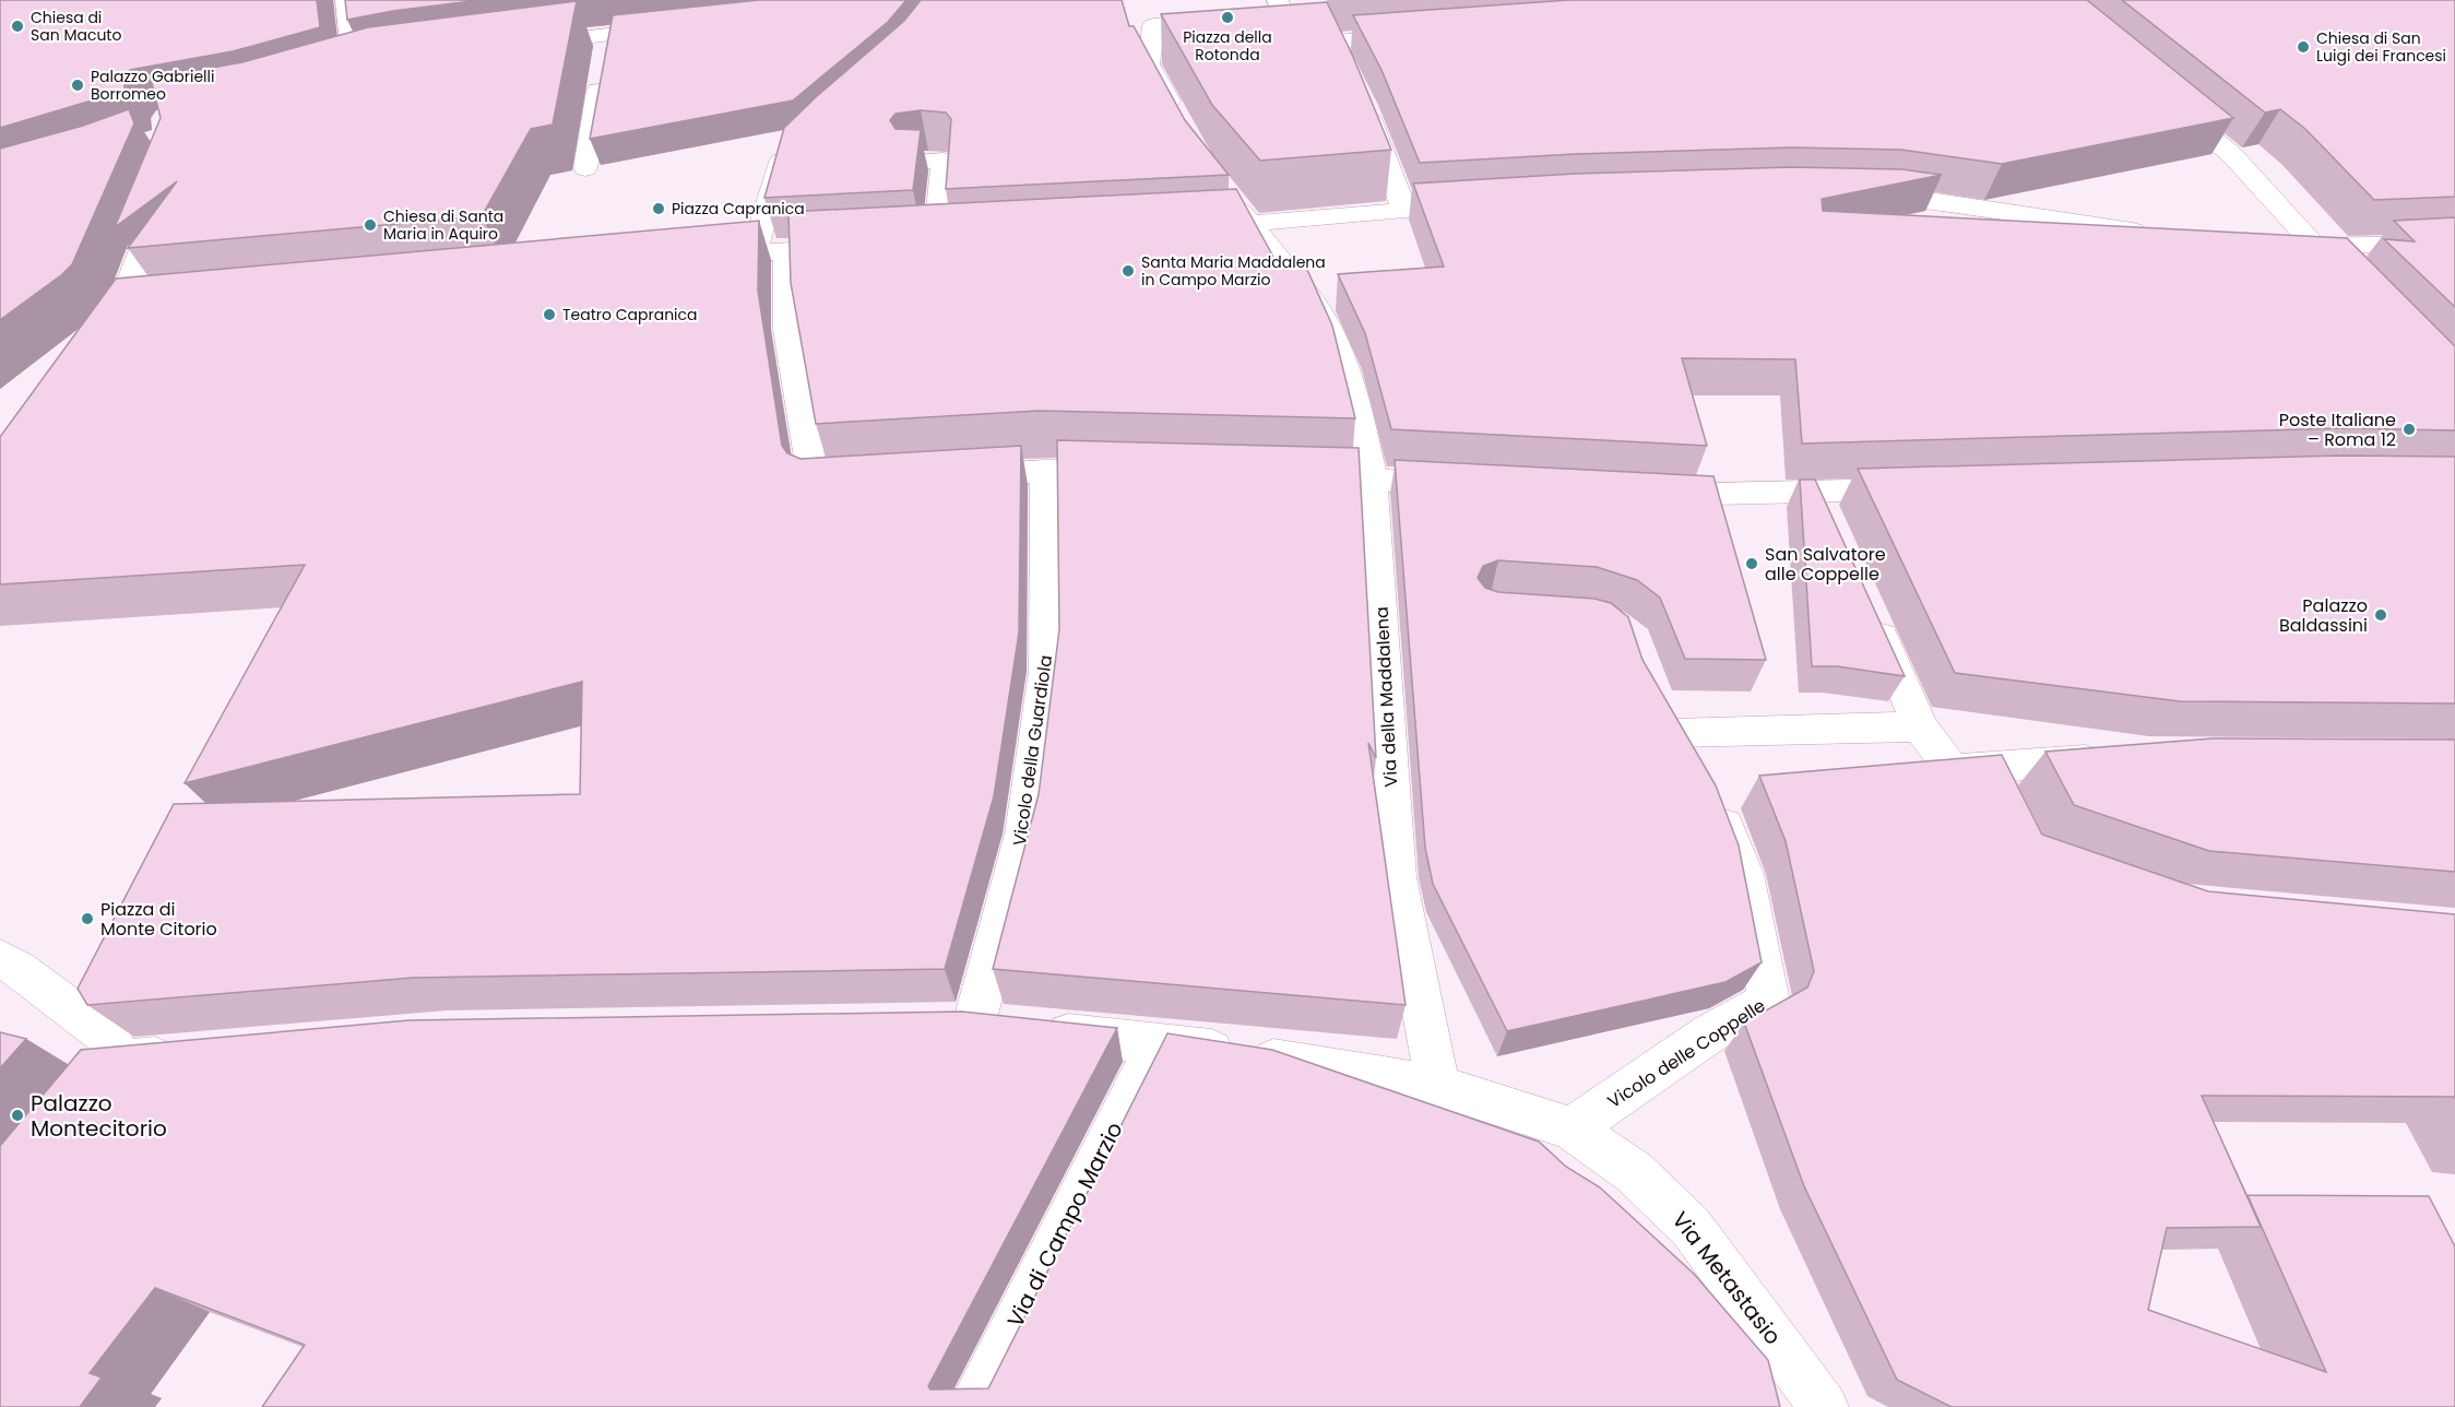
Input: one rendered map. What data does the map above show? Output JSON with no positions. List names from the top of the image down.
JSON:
{
  "streets": {
    "street": [
      "Via della Maddalena",
      "Vicolo della Guardiola",
      "Vicolo delle Coppelle",
      "Via di Campo Marzio",
      "Via Metastasio"
    ]
  },
  "crossings": [
    ["Via della Maddalena", "Via Metastasio"],
    ["Vicolo della Guardiola", "Via Metastasio"],
    ["Vicolo delle Coppelle", "Via Metastasio"],
    ["Via di Campo Marzio", "Via Metastasio"]
  ],
  "places": [
    "Piazza della Rotonda",
    "Chiesa di San Macuto",
    "Chiesa di San Luigi dei Francesi",
    "Palazzo Gabrielli Borromeo",
    "Piazza Capranica",
    "Chiesa di Santa Maria in Aquiro",
    "Santa Maria Maddalena in Campo Marzio",
    "Teatro Capranica",
    "Poste Italiane – Roma 12",
    "San Salvatore alle Coppelle",
    "Palazzo Baldassini",
    "Piazza di Monte Citorio",
    "Palazzo Montecitorio"
  ]
}
